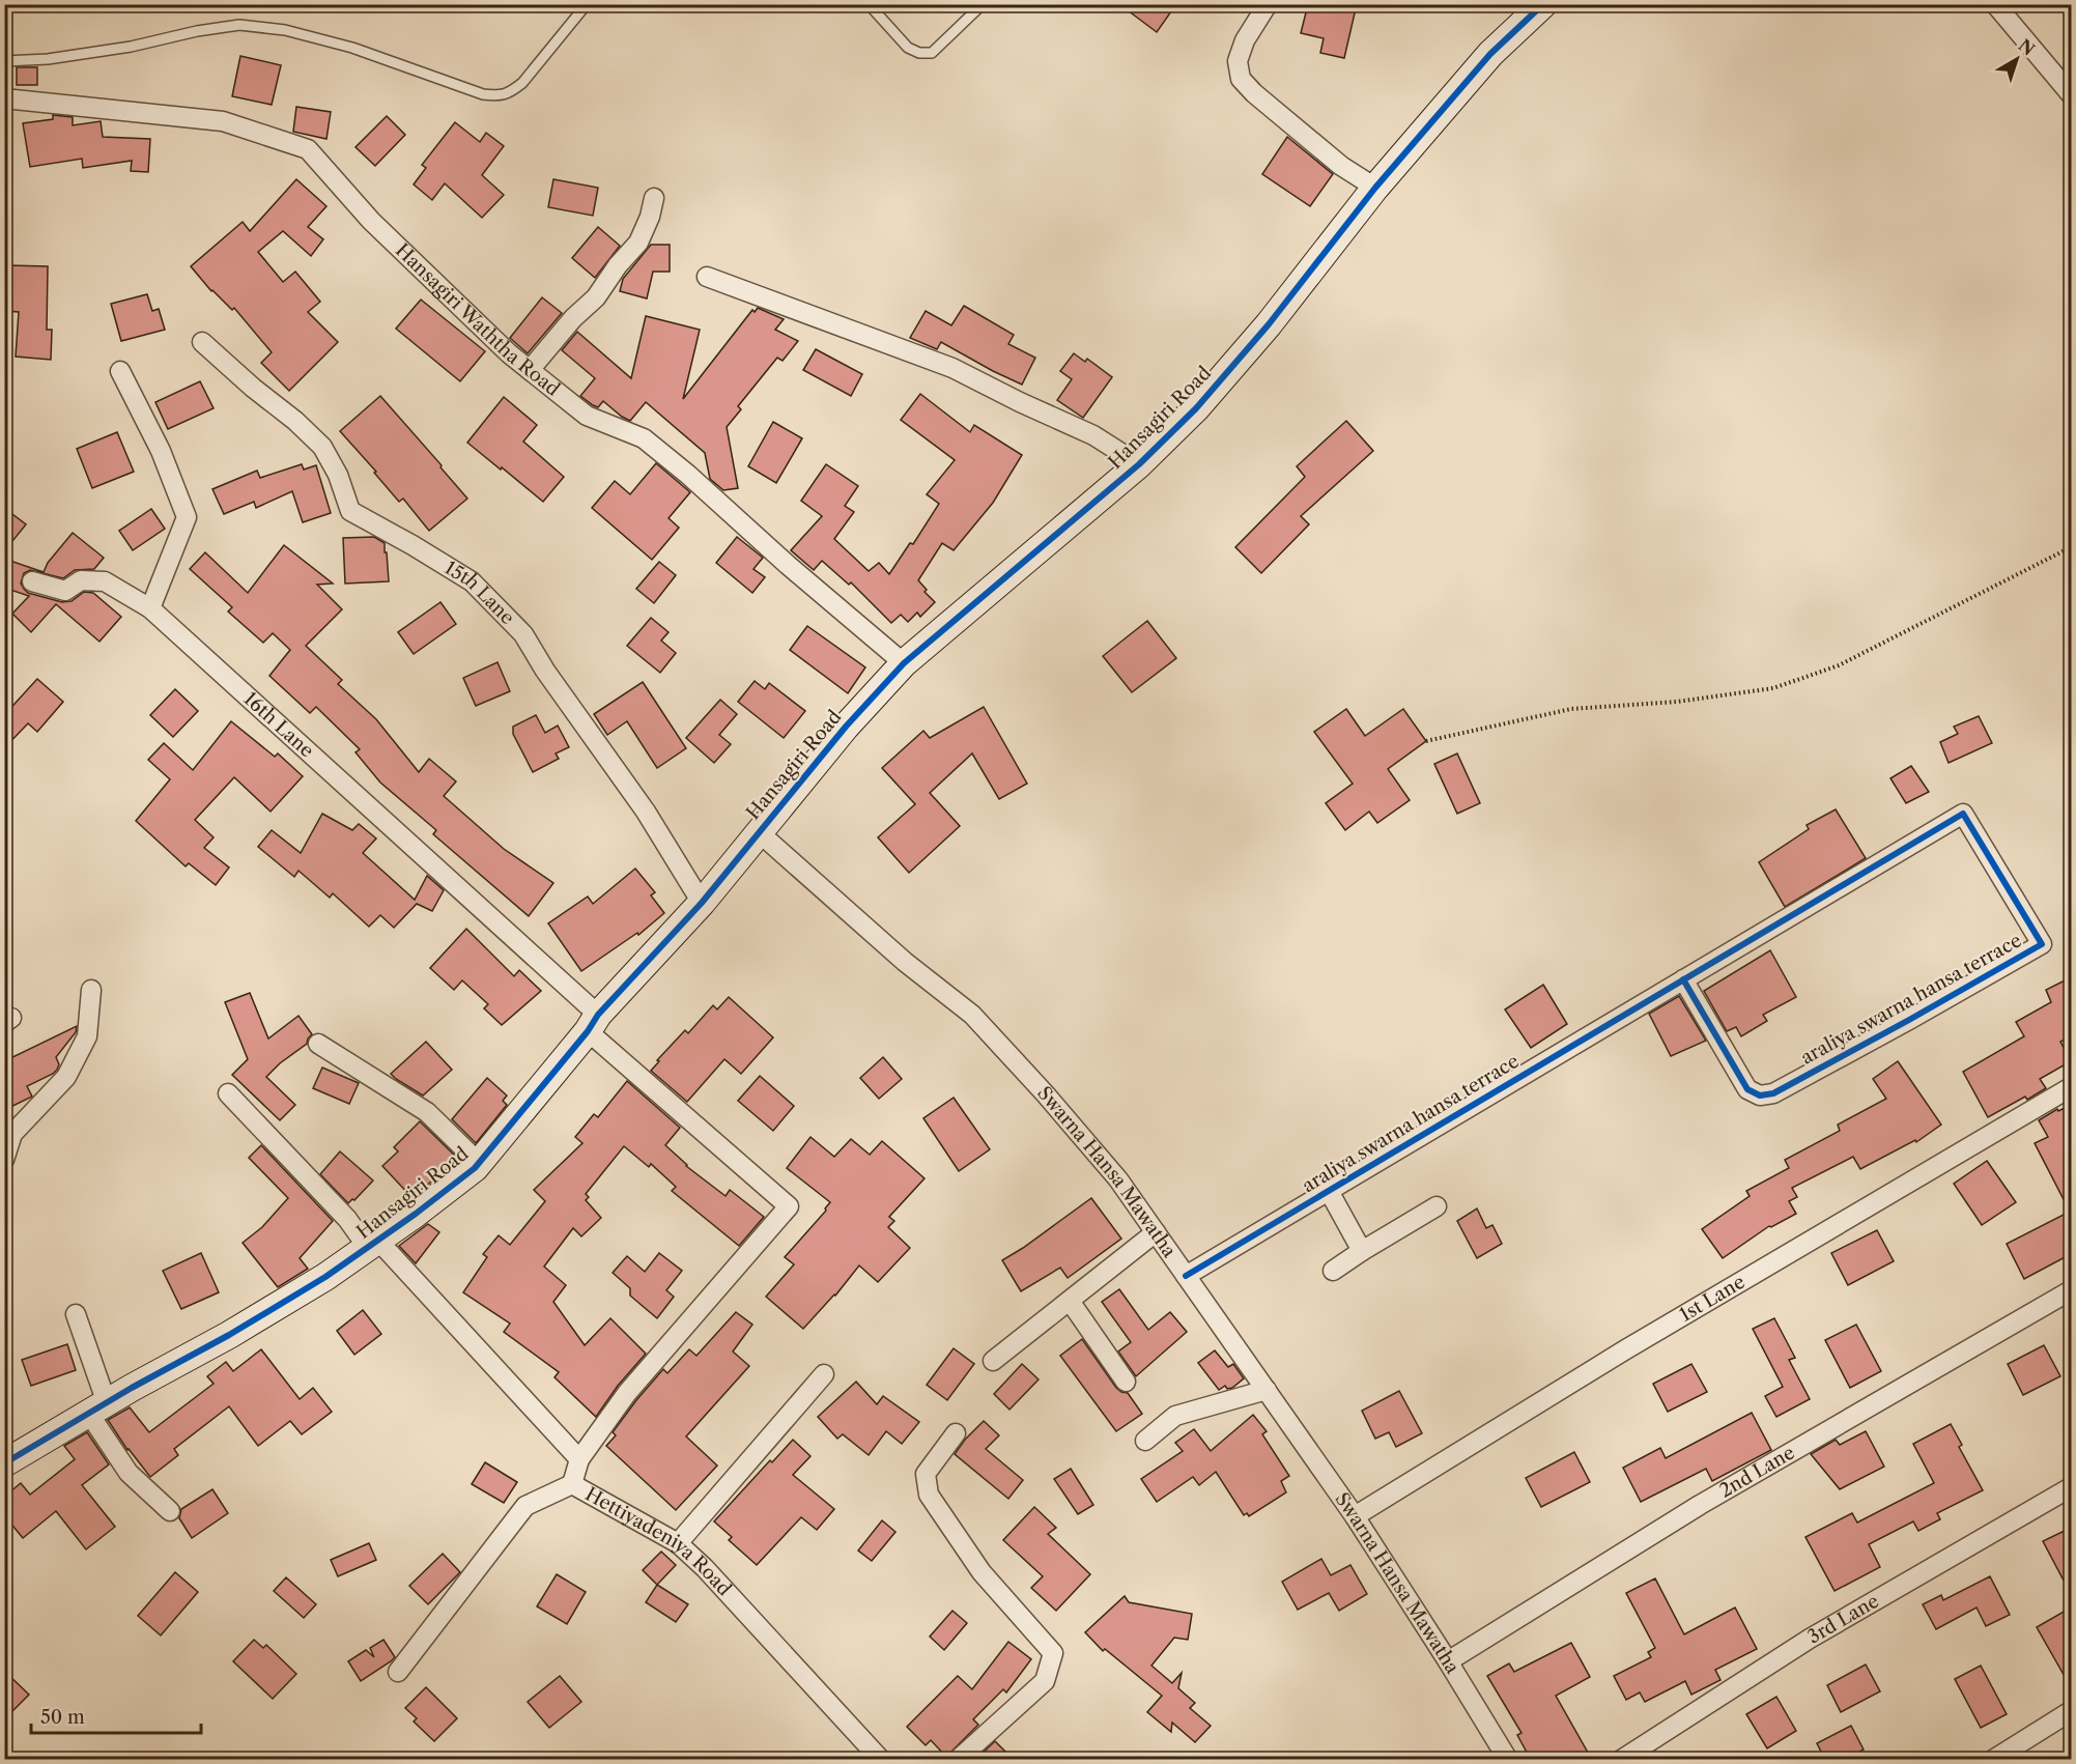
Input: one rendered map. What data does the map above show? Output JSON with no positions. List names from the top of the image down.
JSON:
{
  "streets": {
    "street": [
      "Hansagiri Waththa Road",
      "Hansagiri Road",
      "15th Lane",
      "16th Lane",
      "araliya swarna hansa terrace",
      "Swarna Hansa Mawatha",
      "1st Lane",
      "2nd Lane",
      "Hettiyadeniya Road",
      "3rd Lane"
    ]
  },
  "crossings": [
    ["Hansagiri Waththa Road", "Hansagiri Road"],
    ["Hansagiri Road", "15th Lane"],
    ["Hansagiri Road", "16th Lane"],
    ["Hansagiri Road", "Swarna Hansa Mawatha"],
    ["Hansagiri Road", "Hettiyadeniya Road"],
    ["16th Lane", "Hettiyadeniya Road"],
    ["araliya swarna hansa terrace", "Swarna Hansa Mawatha"],
    ["Swarna Hansa Mawatha", "1st Lane"],
    ["Swarna Hansa Mawatha", "2nd Lane"]
  ],
  "scale_bar": "50 m",
  "north": "top right"
}
